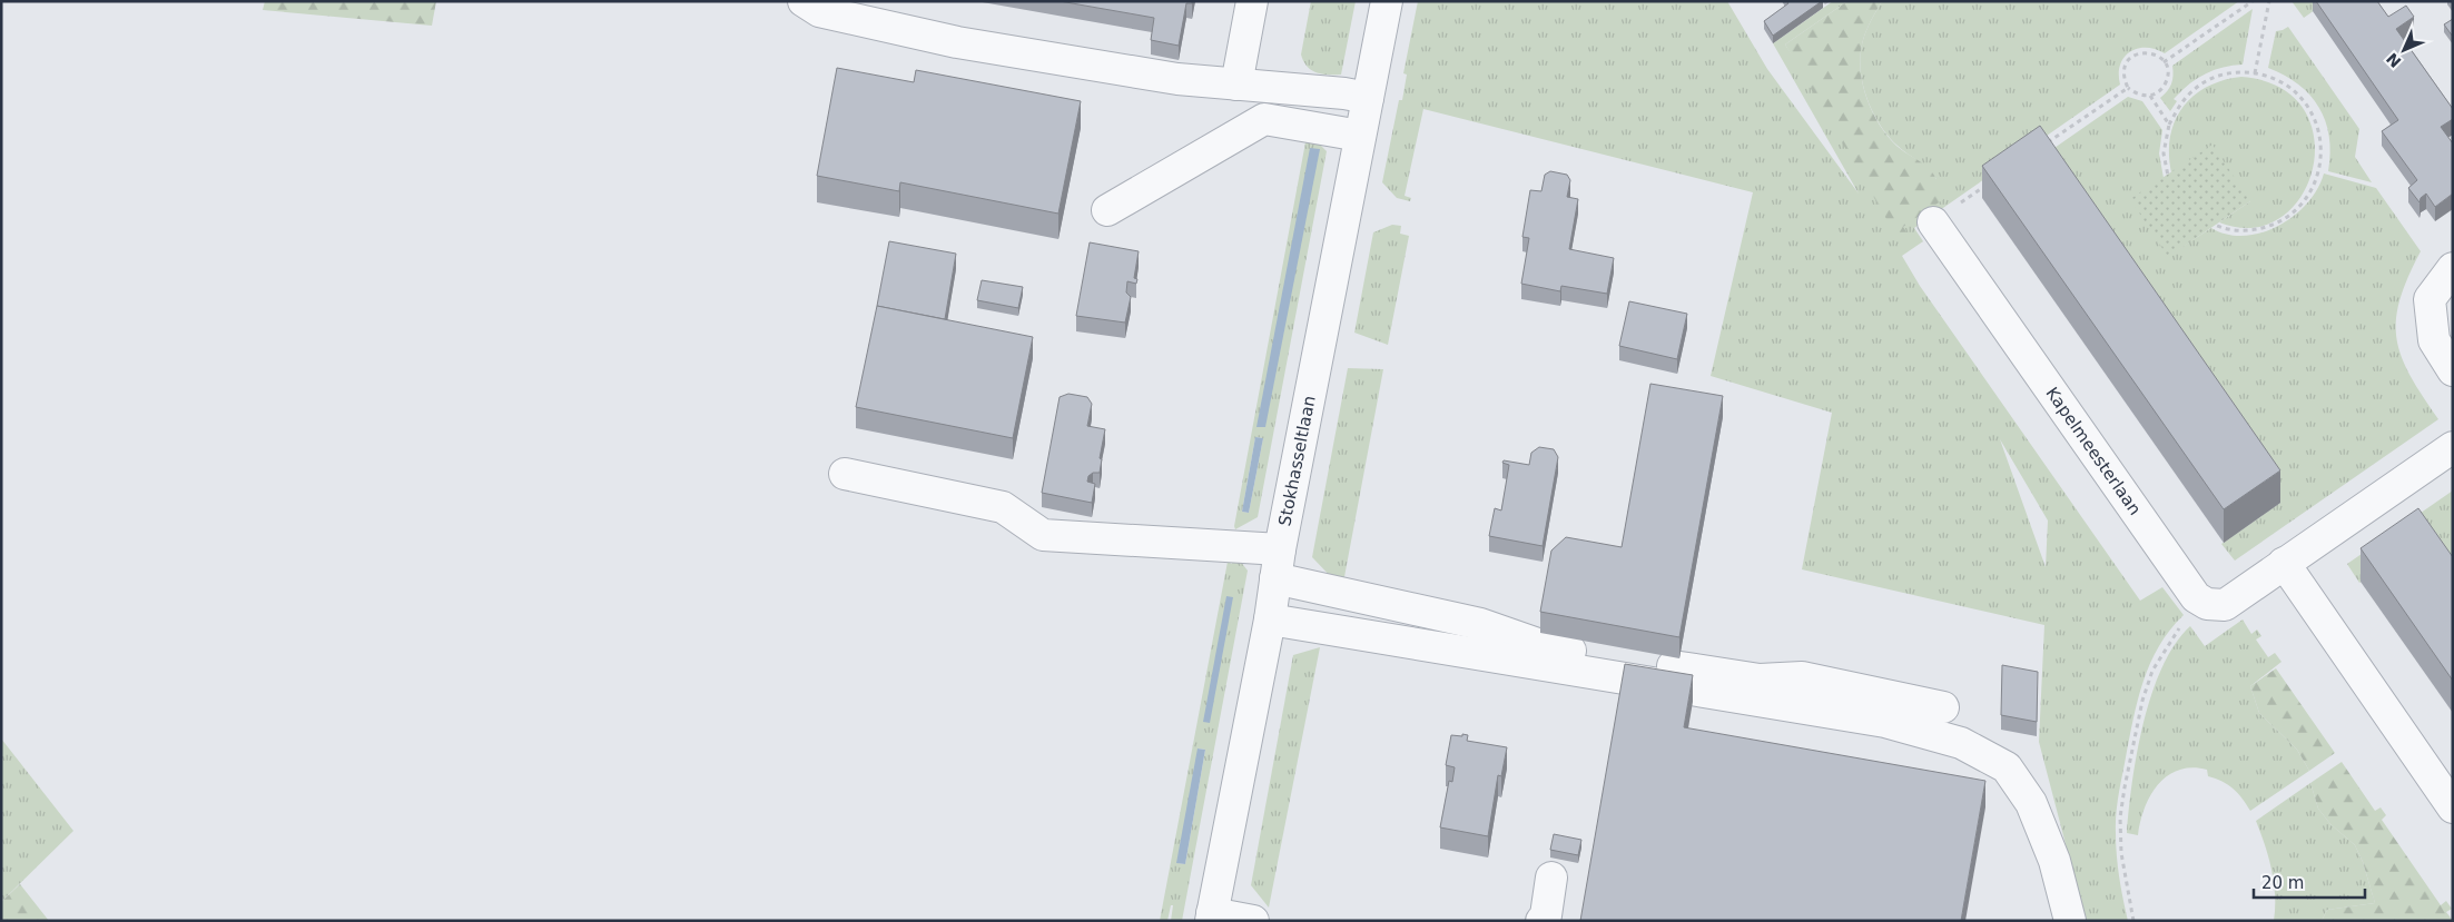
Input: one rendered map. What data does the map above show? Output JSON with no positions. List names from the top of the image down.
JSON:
{
  "streets": {
    "street": ["Kapelmeesterlaan", "Stokhasseltlaan"]
  },
  "scale_bar": "20 m",
  "north": "bottom left"
}
